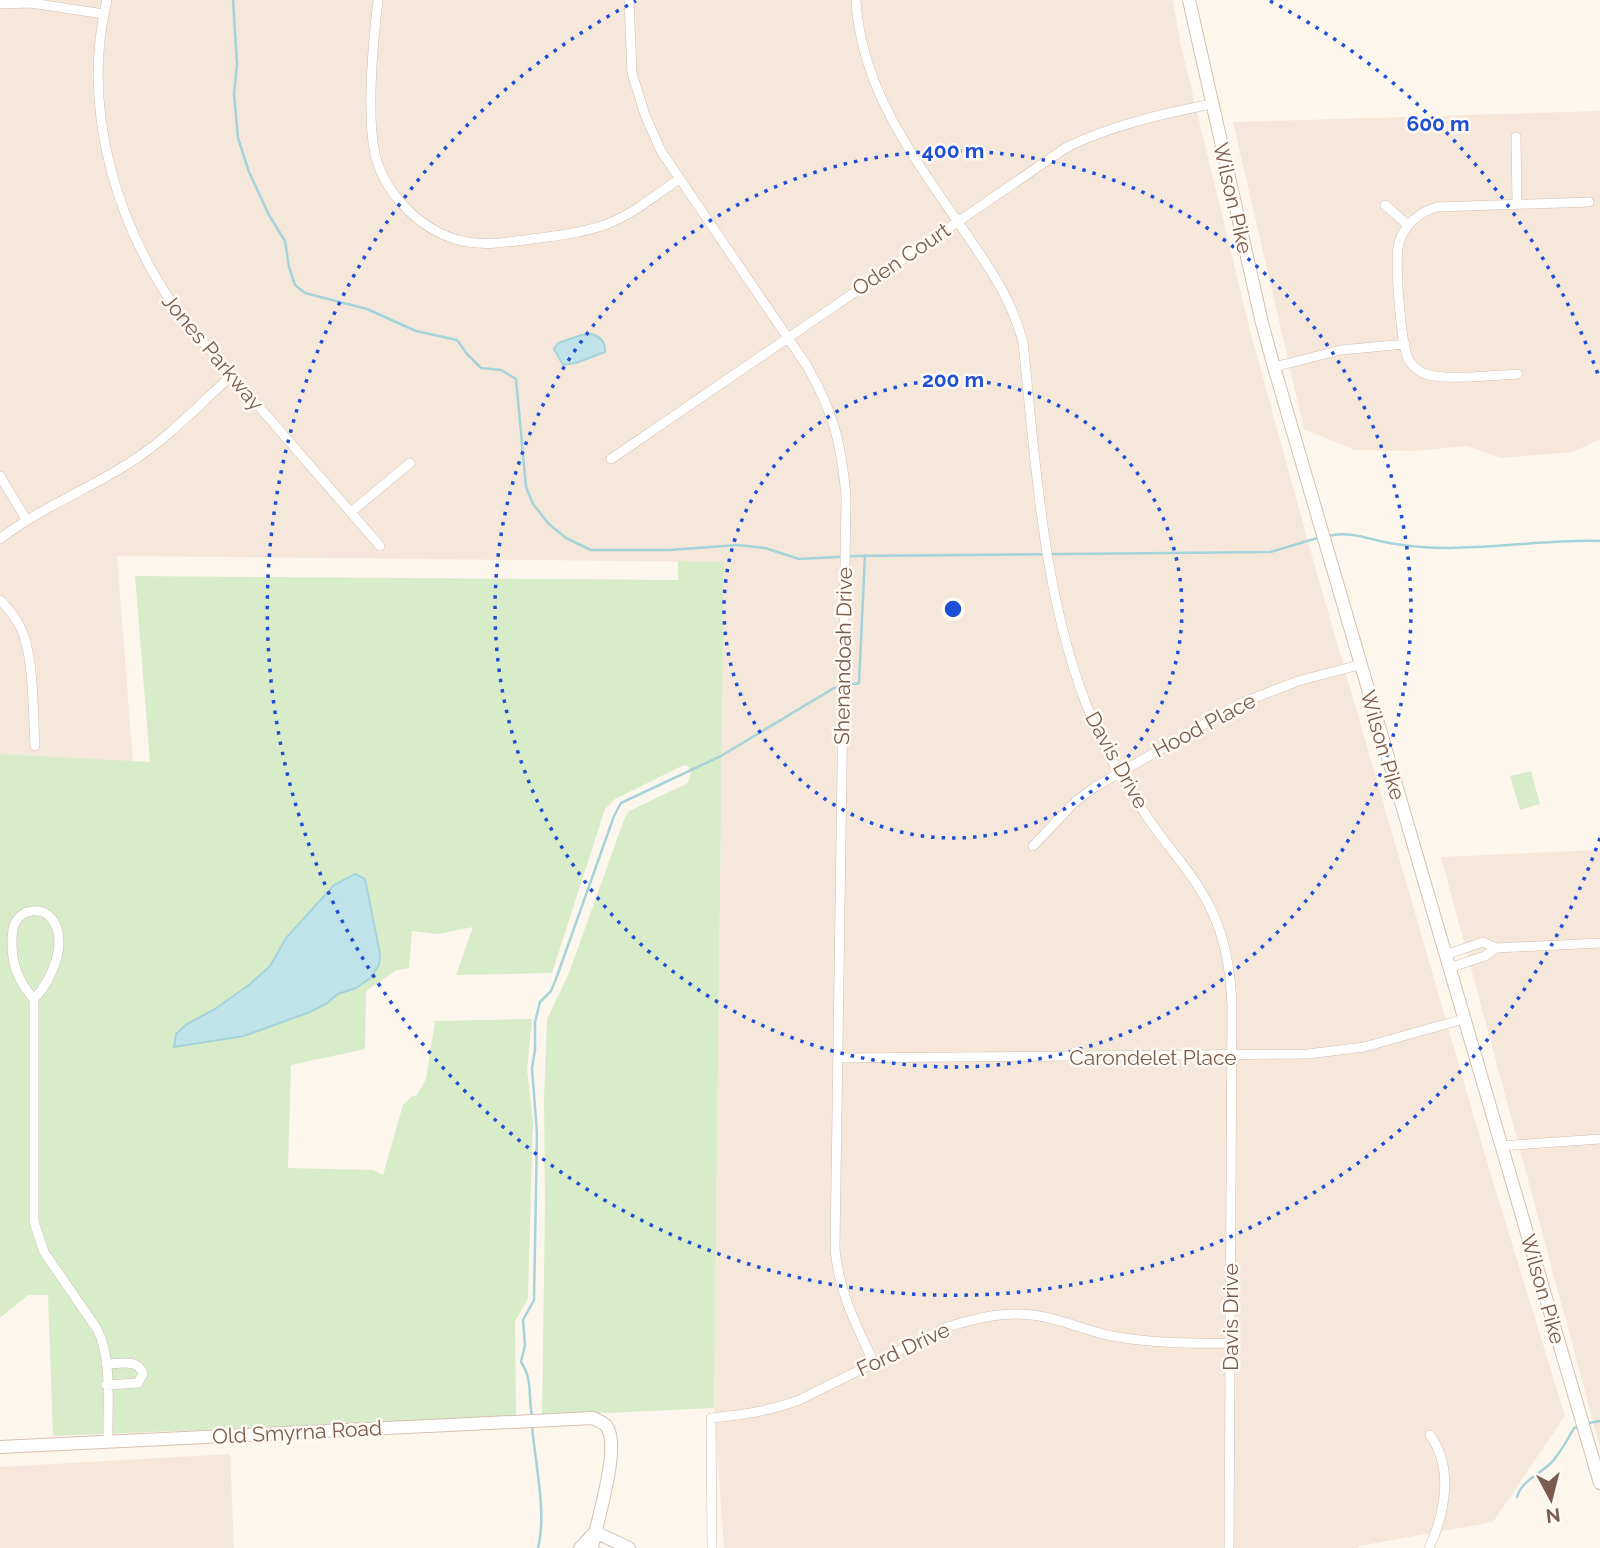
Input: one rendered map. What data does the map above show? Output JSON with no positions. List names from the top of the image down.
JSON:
{
  "streets": {
    "main road": ["Wilson Pike", "Old Smyrna Road"],
    "street": [
      "Oden Court",
      "Jones Parkway",
      "Shenandoah Drive",
      "Hood Place",
      "Davis Drive",
      "Carondelet Place",
      "Ford Drive"
    ]
  },
  "crossings": [
    ["Wilson Pike", "Oden Court"],
    ["Wilson Pike", "Hood Place"],
    ["Wilson Pike", "Carondelet Place"],
    ["Oden Court", "Shenandoah Drive"],
    ["Oden Court", "Davis Drive"],
    ["Shenandoah Drive", "Carondelet Place"],
    ["Shenandoah Drive", "Ford Drive"],
    ["Hood Place", "Davis Drive"],
    ["Davis Drive", "Carondelet Place"],
    ["Davis Drive", "Ford Drive"]
  ],
  "north": "bottom",
  "rings": ["600 m", "400 m", "200 m"]
}
